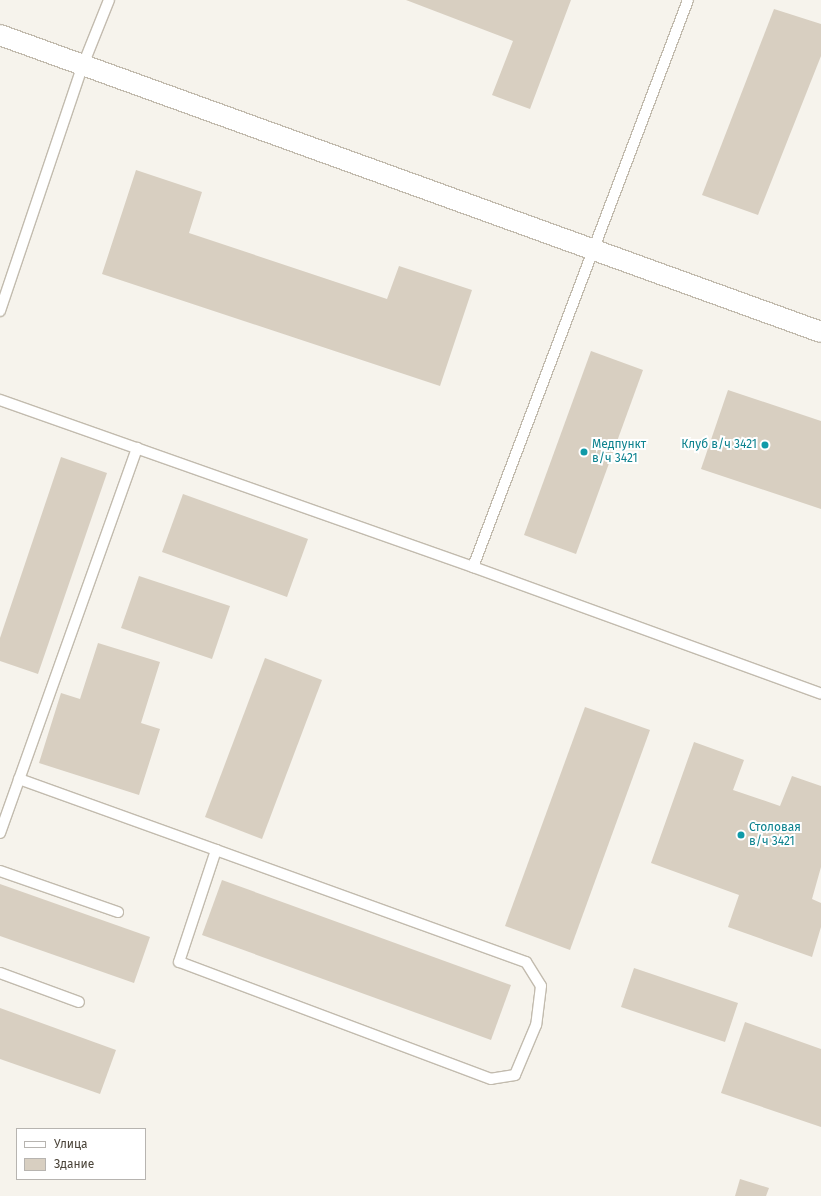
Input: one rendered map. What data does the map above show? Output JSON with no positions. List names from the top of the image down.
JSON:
{
  "places": ["Клуб в/ч 3421", "Медпункт в/ч 3421", "Столовая в/ч 3421"],
  "legend": ["Улица", "Здание"]
}
